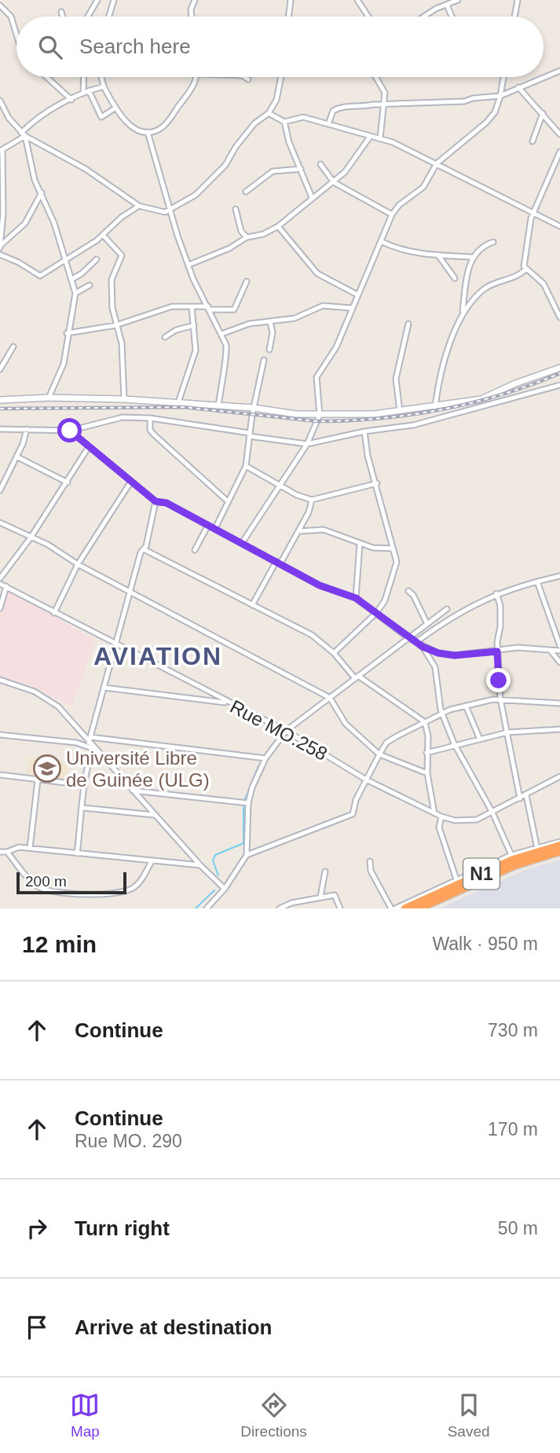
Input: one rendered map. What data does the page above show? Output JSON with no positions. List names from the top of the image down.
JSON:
{
  "streets": {
    "highway": ["N1"],
    "street": ["Rue MO.258"]
  },
  "districts": ["AVIATION"],
  "places": {
    "school or university": ["Université Libre de Guinée (ULG)"]
  },
  "scale_bar": "200 m",
  "page": {
    "search": "Search here",
    "scale": "200 m",
    "heading": ["12 min", "Walk · 950 m"],
    "list": [
      ["Continue", "730 m"],
      ["Continue", "Rue MO. 290", "170 m"],
      ["Turn right", "50 m"],
      "Arrive at destination"
    ],
    "nav": ["Map", "Directions", "Saved"]
  }
}
